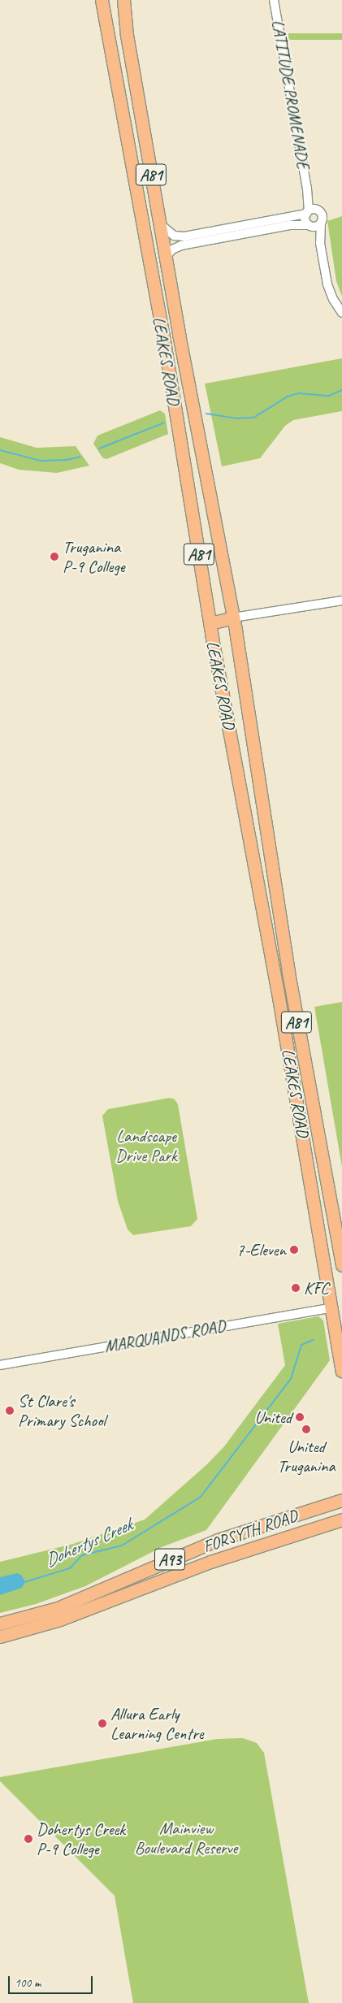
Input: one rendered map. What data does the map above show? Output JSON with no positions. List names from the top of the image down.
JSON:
{
  "streets": {
    "highway": [
      "A81",
      "LEAKES ROAD",
      "FORSYTH ROAD",
      "A93"
    ],
    "street": ["LATITUDE PROMENADE", "MARQUANDS ROAD"]
  },
  "crossings": [
    ["LEAKES ROAD", "MARQUANDS ROAD"]
  ],
  "water": ["Dohertys Creek"],
  "parks": ["Landscape Drive Park", "Mainview Boulevard Reserve"],
  "places": [
    "Truganina P-9 College",
    "7-Eleven",
    "KFC",
    "St Clare's Primary School",
    "United",
    "United Truganina",
    "Allura Early Learning Centre",
    "Dohertys Creek P-9 College"
  ],
  "scale_bar": "100 m"
}
